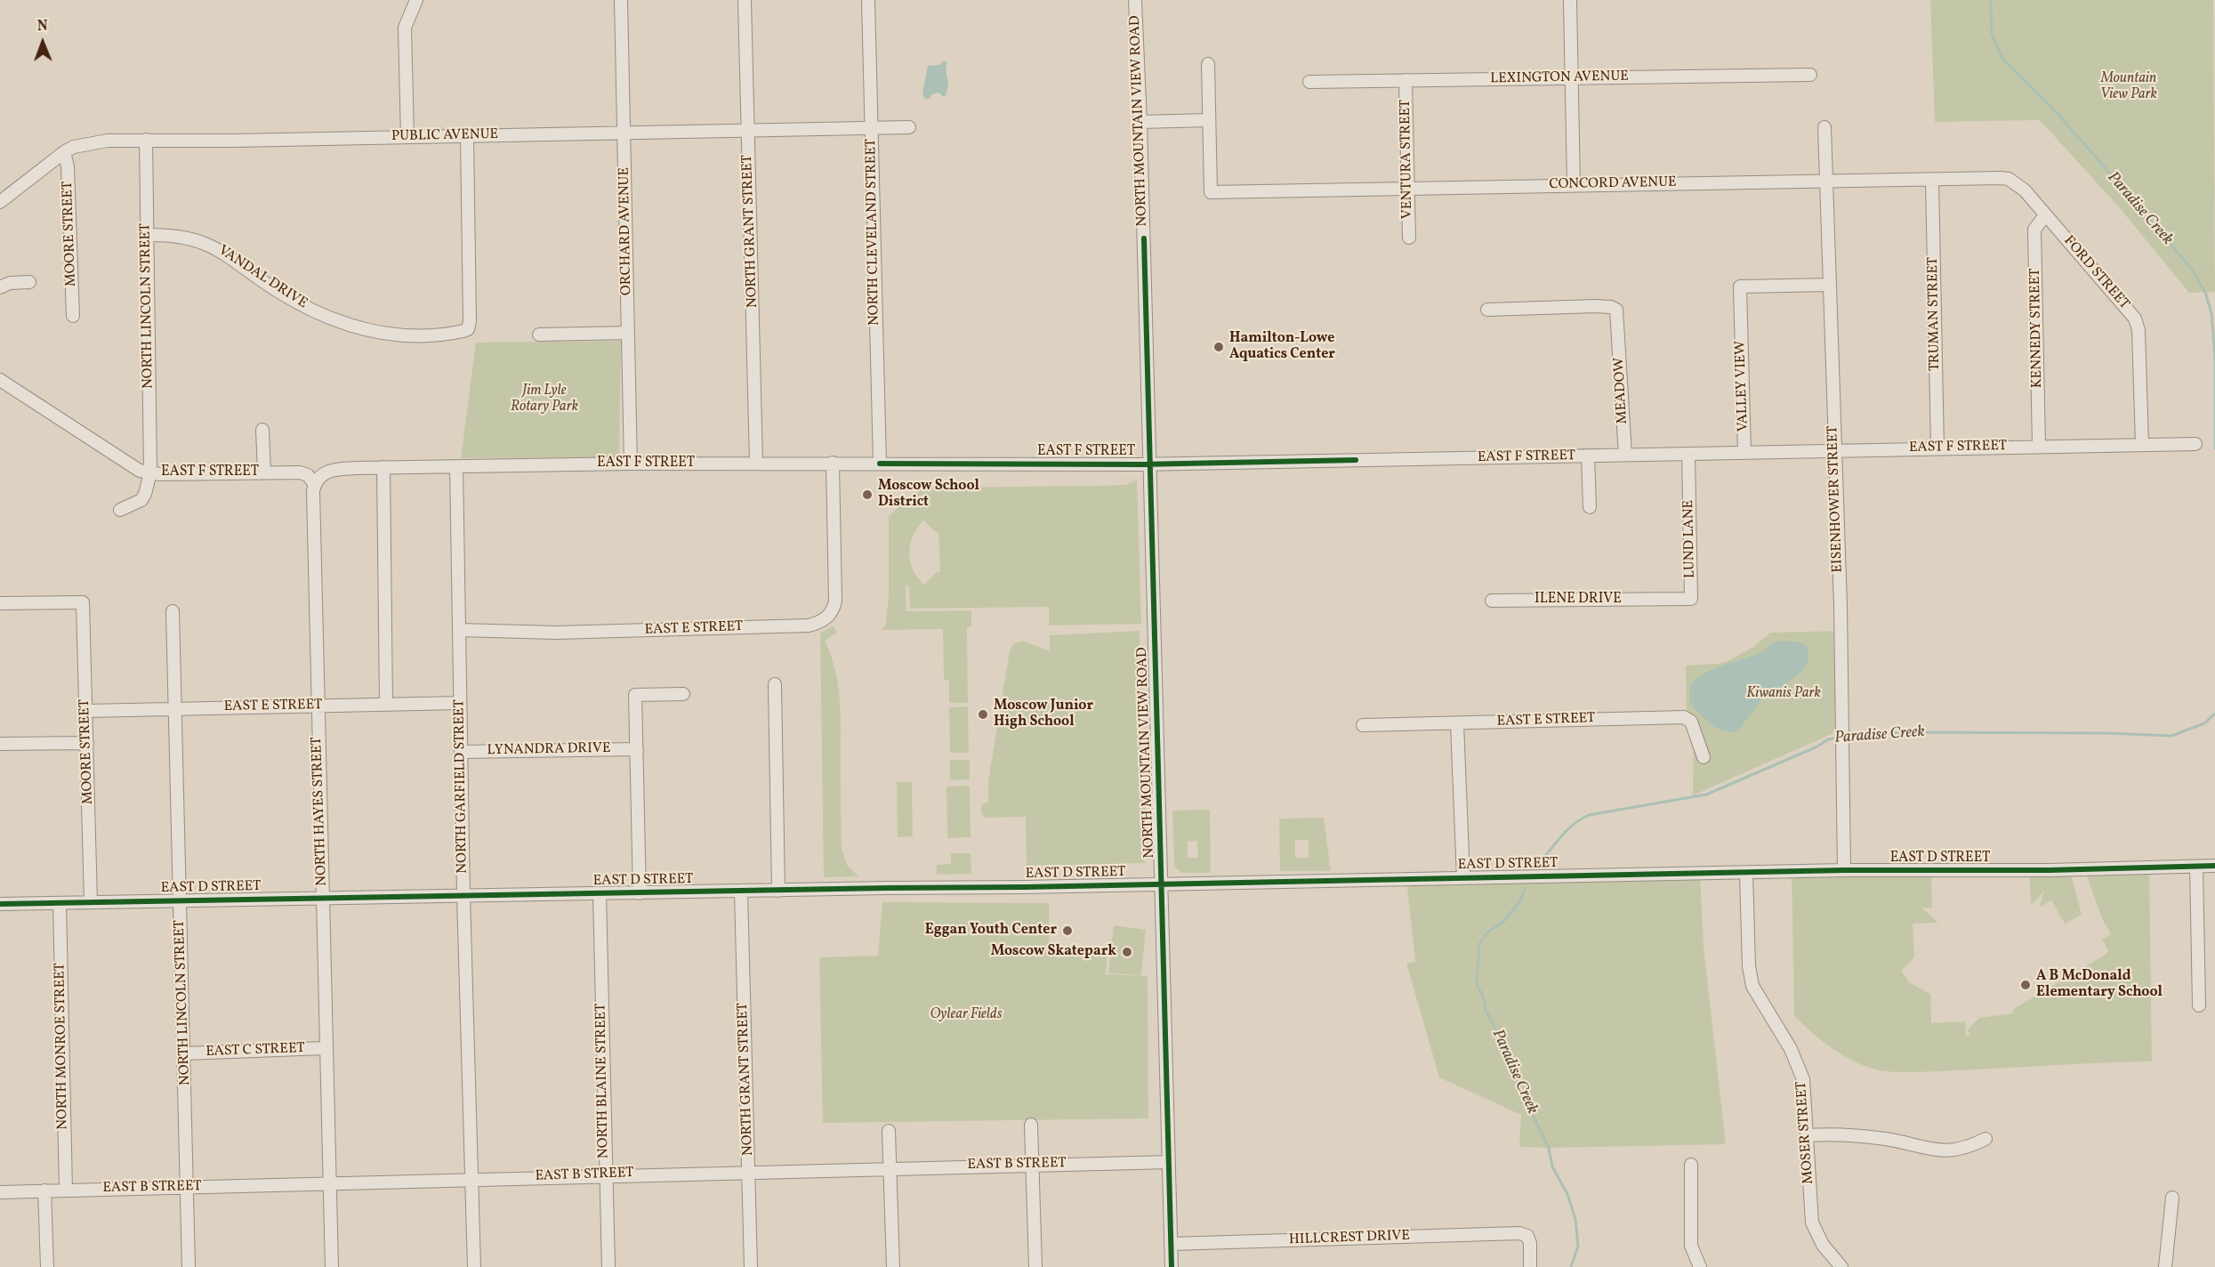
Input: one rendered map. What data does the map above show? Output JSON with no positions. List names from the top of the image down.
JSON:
{
  "streets": {
    "street": [
      "LEXINGTON AVENUE",
      "NORTH MOUNTAIN VIEW ROAD",
      "PUBLIC AVENUE",
      "VENTURA STREET",
      "CONCORD AVENUE",
      "ORCHARD AVENUE",
      "NORTH GRANT STREET",
      "NORTH CLEVELAND STREET",
      "MOORE STREET",
      "FORD STREET",
      "VANDAL DRIVE",
      "NORTH LINCOLN STREET",
      "TRUMAN STREET",
      "KENNEDY STREET",
      "VALLEY VIEW",
      "MEADOW",
      "EAST F STREET",
      "EISENHOWER STREET",
      "LUND LANE",
      "ILENE DRIVE",
      "EAST E STREET",
      "LYNANDRA DRIVE",
      "NORTH GARFIELD STREET",
      "NORTH HAYES STREET",
      "EAST D STREET",
      "NORTH MONROE STREET",
      "EAST C STREET",
      "NORTH BLAINE STREET",
      "MOSER STREET",
      "EAST B STREET",
      "HILLCREST DRIVE"
    ]
  },
  "crossings": [
    ["LEXINGTON AVENUE", "VENTURA STREET"],
    ["NORTH MOUNTAIN VIEW ROAD", "EAST F STREET"],
    ["NORTH MOUNTAIN VIEW ROAD", "EAST D STREET"],
    ["NORTH MOUNTAIN VIEW ROAD", "EAST B STREET"],
    ["NORTH MOUNTAIN VIEW ROAD", "HILLCREST DRIVE"],
    ["PUBLIC AVENUE", "ORCHARD AVENUE"],
    ["PUBLIC AVENUE", "NORTH GRANT STREET"],
    ["PUBLIC AVENUE", "NORTH CLEVELAND STREET"],
    ["PUBLIC AVENUE", "MOORE STREET"],
    ["PUBLIC AVENUE", "VANDAL DRIVE"],
    ["PUBLIC AVENUE", "NORTH LINCOLN STREET"],
    ["VENTURA STREET", "CONCORD AVENUE"],
    ["CONCORD AVENUE", "FORD STREET"],
    ["CONCORD AVENUE", "TRUMAN STREET"],
    ["CONCORD AVENUE", "EISENHOWER STREET"],
    ["ORCHARD AVENUE", "EAST F STREET"],
    ["NORTH GRANT STREET", "EAST F STREET"],
    ["NORTH GRANT STREET", "EAST D STREET"],
    ["NORTH GRANT STREET", "EAST B STREET"],
    ["NORTH CLEVELAND STREET", "EAST F STREET"],
    ["MOORE STREET", "EAST E STREET"],
    ["MOORE STREET", "EAST D STREET"],
    ["FORD STREET", "KENNEDY STREET"],
    ["FORD STREET", "EAST F STREET"],
    ["VANDAL DRIVE", "NORTH LINCOLN STREET"],
    ["NORTH LINCOLN STREET", "EAST F STREET"],
    ["NORTH LINCOLN STREET", "EAST E STREET"],
    ["NORTH LINCOLN STREET", "EAST D STREET"],
    ["NORTH LINCOLN STREET", "EAST C STREET"],
    ["NORTH LINCOLN STREET", "EAST B STREET"],
    ["TRUMAN STREET", "EAST F STREET"],
    ["KENNEDY STREET", "EAST F STREET"],
    ["VALLEY VIEW", "EAST F STREET"],
    ["VALLEY VIEW", "EISENHOWER STREET"],
    ["MEADOW", "EAST F STREET"],
    ["EAST F STREET", "EISENHOWER STREET"],
    ["EAST F STREET", "LUND LANE"],
    ["EAST F STREET", "EAST E STREET"],
    ["EAST F STREET", "NORTH GARFIELD STREET"],
    ["EAST F STREET", "NORTH HAYES STREET"],
    ["EISENHOWER STREET", "EAST D STREET"],
    ["LUND LANE", "ILENE DRIVE"],
    ["EAST E STREET", "NORTH GARFIELD STREET"],
    ["EAST E STREET", "NORTH HAYES STREET"],
    ["LYNANDRA DRIVE", "NORTH GARFIELD STREET"],
    ["NORTH GARFIELD STREET", "EAST D STREET"],
    ["NORTH GARFIELD STREET", "EAST B STREET"],
    ["NORTH HAYES STREET", "EAST D STREET"],
    ["NORTH HAYES STREET", "EAST C STREET"],
    ["NORTH HAYES STREET", "EAST B STREET"],
    ["EAST D STREET", "NORTH MONROE STREET"],
    ["EAST D STREET", "NORTH BLAINE STREET"],
    ["EAST D STREET", "MOSER STREET"],
    ["NORTH MONROE STREET", "EAST B STREET"],
    ["NORTH BLAINE STREET", "EAST B STREET"]
  ],
  "water": ["Paradise Creek"],
  "parks": [
    "Mountain View Park",
    "Jim Lyle Rotary Park",
    "Kiwanis Park",
    "Oylear Fields"
  ],
  "places": [
    "Hamilton-Lowe Aquatics Center",
    "Moscow School District",
    "Moscow Junior High School",
    "Eggan Youth Center",
    "Moscow Skatepark",
    "A B McDonald Elementary School"
  ],
  "north": "top"
}
